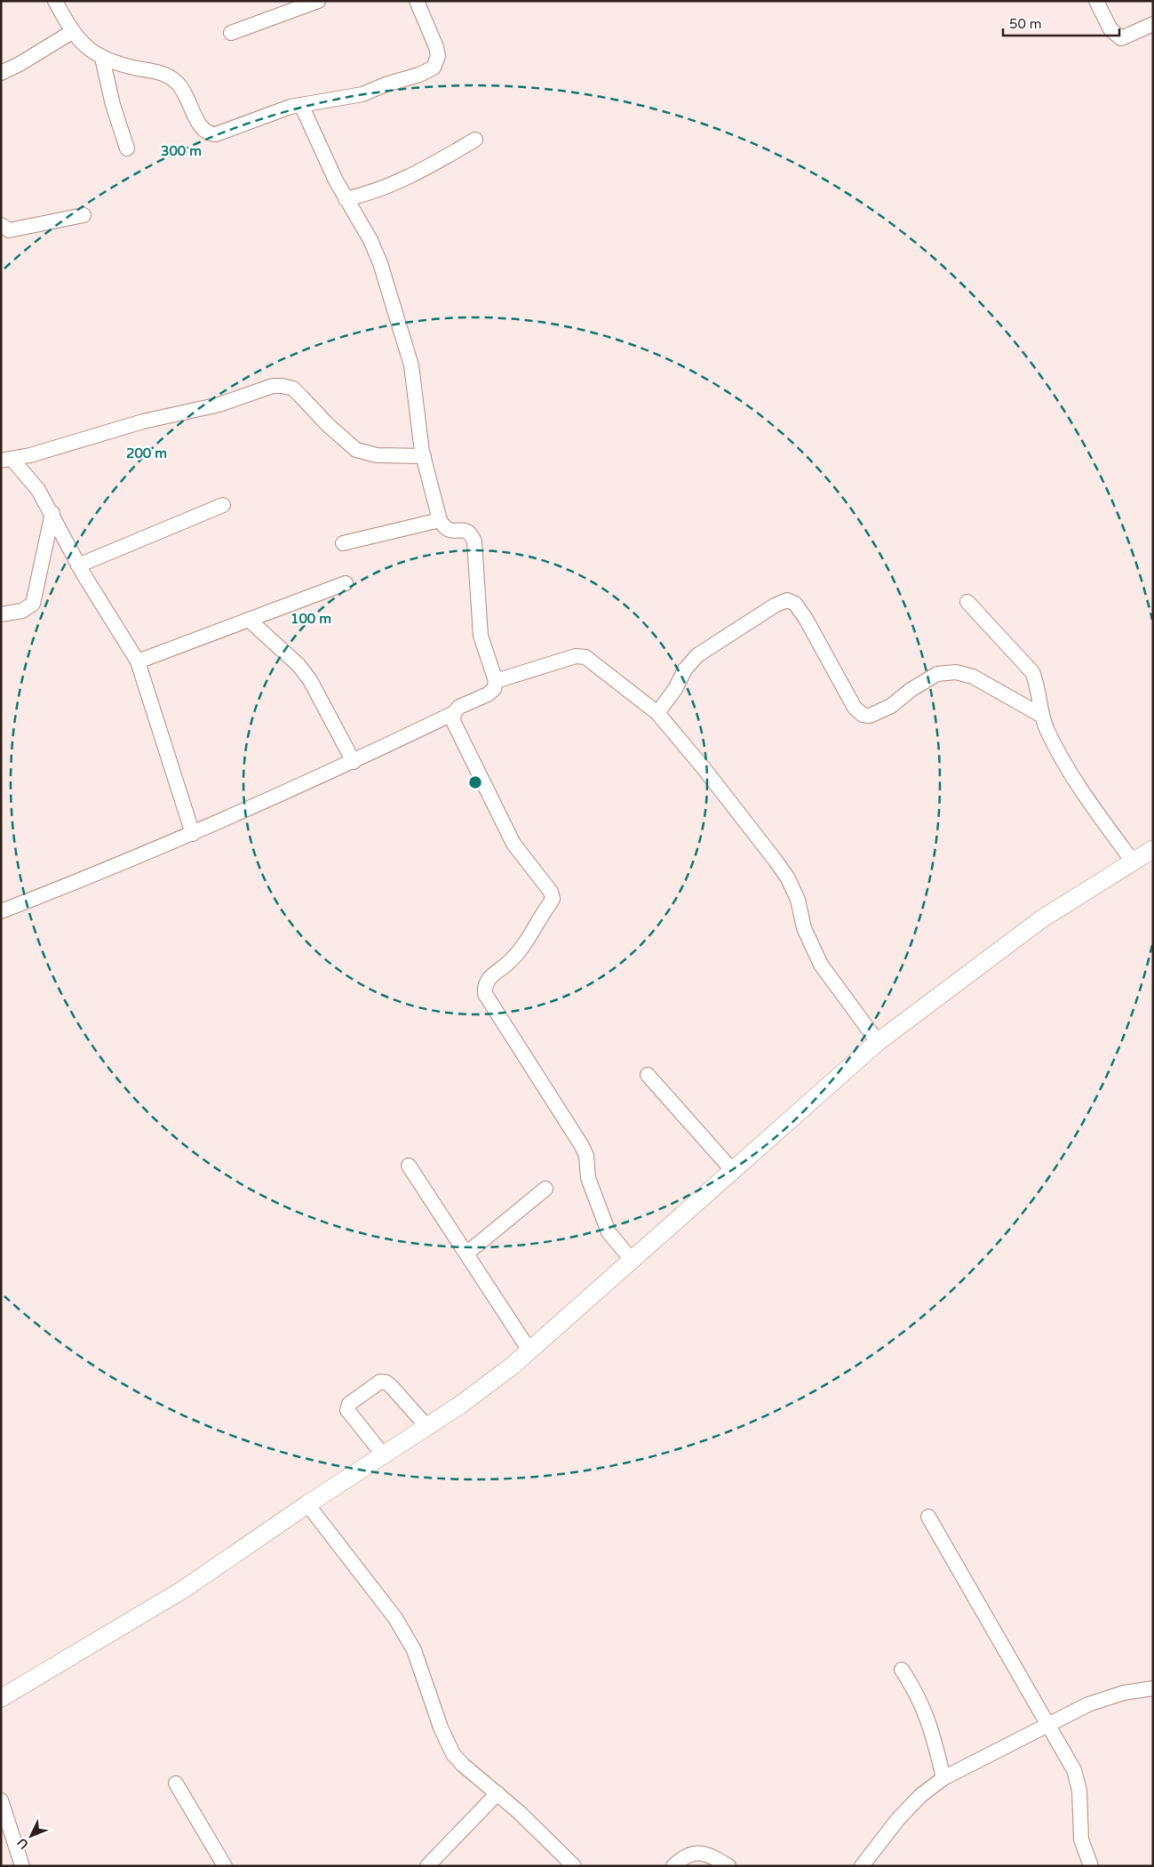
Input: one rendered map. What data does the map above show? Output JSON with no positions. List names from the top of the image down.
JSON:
{
  "scale_bar": "50 m",
  "north": "bottom left",
  "rings": ["300 m", "200 m", "100 m"]
}
